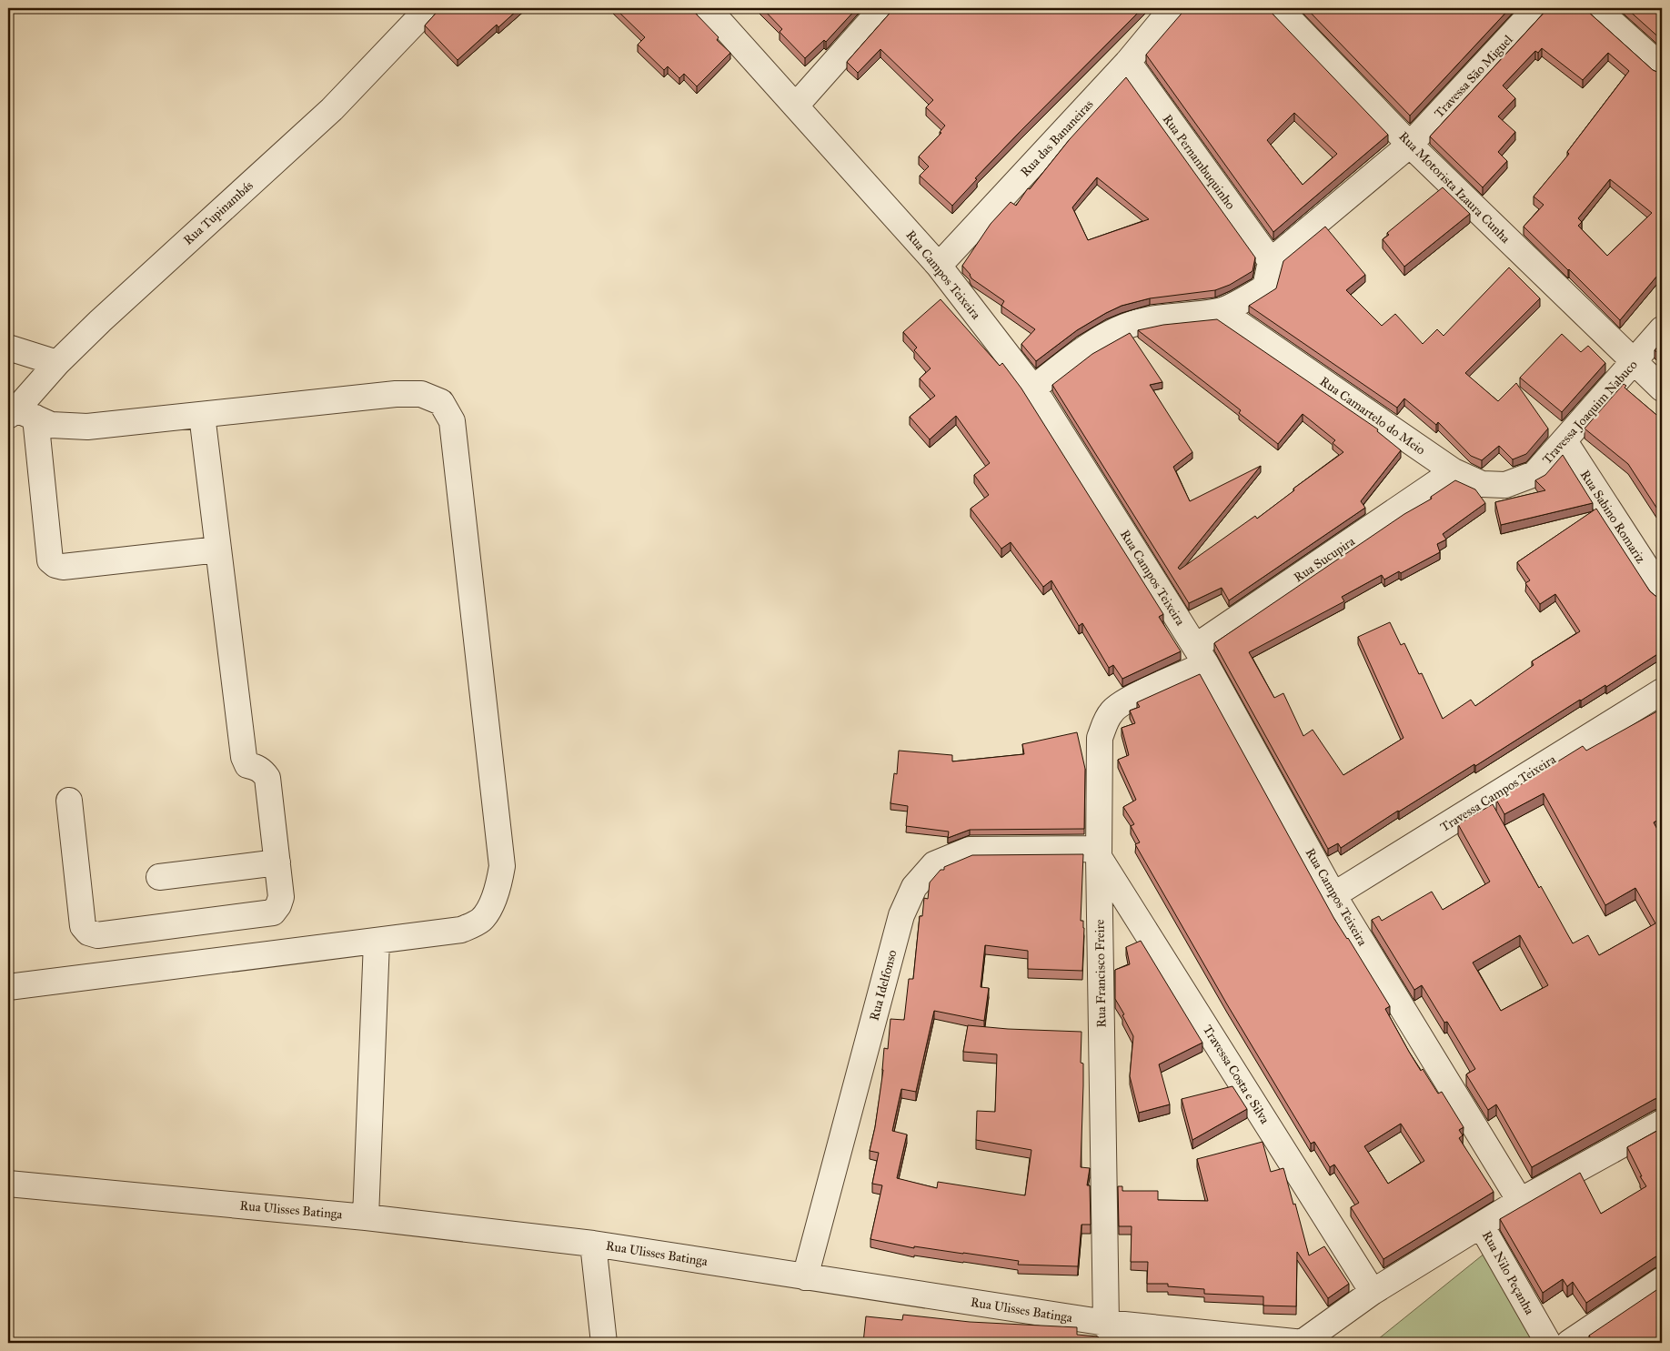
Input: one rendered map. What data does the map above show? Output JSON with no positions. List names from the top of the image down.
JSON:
{
  "streets": {
    "street": [
      "Travessa São Miguel",
      "Rua das Bananeiras",
      "Rua Pernambuquinho",
      "Rua Motorista Izaura Cunha",
      "Rua Tupinambás",
      "Rua Campos Teixeira",
      "Travessa Joaquim Nabuco",
      "Rua Camartelo do Meio",
      "Rua Sabino Romariz",
      "Rua Sucupira",
      "Travessa Campos Teixeira",
      "Rua Francisco Freire",
      "Rua Idelfonso",
      "Travessa Costa e Silva",
      "Rua Ulisses Batinga",
      "Rua Nilo Peçanha"
    ]
  },
  "crossings": [
    ["Travessa São Miguel", "Rua Pernambuquinho"],
    ["Travessa São Miguel", "Rua Motorista Izaura Cunha"],
    ["Rua das Bananeiras", "Rua Pernambuquinho"],
    ["Rua das Bananeiras", "Rua Campos Teixeira"],
    ["Rua Motorista Izaura Cunha", "Travessa Joaquim Nabuco"],
    ["Rua Campos Teixeira", "Rua Sucupira"],
    ["Rua Campos Teixeira", "Travessa Campos Teixeira"],
    ["Rua Campos Teixeira", "Rua Francisco Freire"],
    ["Travessa Joaquim Nabuco", "Rua Camartelo do Meio"],
    ["Travessa Joaquim Nabuco", "Rua Sabino Romariz"],
    ["Rua Camartelo do Meio", "Rua Sucupira"],
    ["Rua Sucupira", "Rua Francisco Freire"],
    ["Rua Francisco Freire", "Rua Idelfonso"],
    ["Rua Francisco Freire", "Travessa Costa e Silva"],
    ["Rua Francisco Freire", "Rua Ulisses Batinga"],
    ["Rua Idelfonso", "Travessa Costa e Silva"],
    ["Rua Idelfonso", "Rua Ulisses Batinga"]
  ]
}
